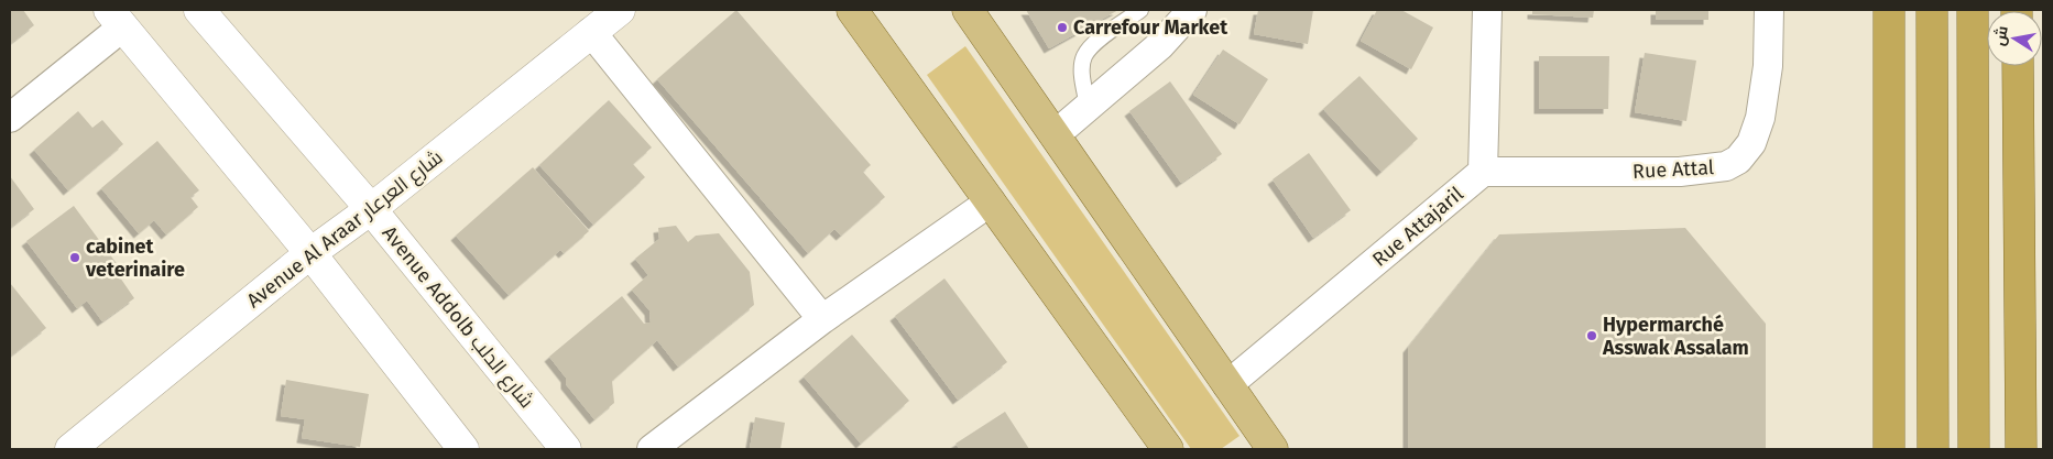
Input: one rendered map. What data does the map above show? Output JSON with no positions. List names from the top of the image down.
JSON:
{
  "streets": {
    "street": [
      "Rue Attal",
      "Rue Attajaril",
      "Avenue Al Araar شارع العرعار",
      "Avenue Addolb شارع الدلب"
    ]
  },
  "crossings": [
    ["Rue Attal", "Rue Attajaril"],
    ["Avenue Al Araar شارع العرعار", "Avenue Addolb شارع الدلب"]
  ],
  "places": ["Carrefour Market", "cabinet veterinaire", "Hypermarché Asswak Assalam"],
  "north": "left"
}
